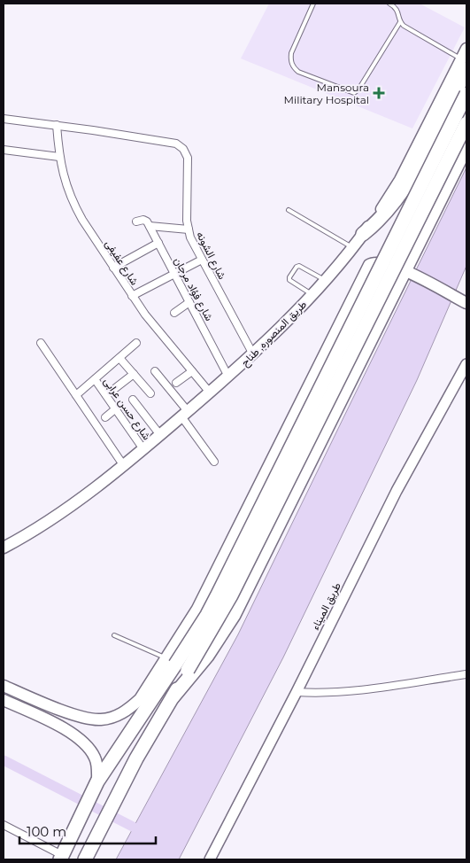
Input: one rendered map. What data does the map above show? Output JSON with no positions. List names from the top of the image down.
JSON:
{
  "streets": {
    "main road": ["طريق المنصوره, طناح"],
    "street": [
      "شارع الشونه",
      "شارع عفيفى",
      "شارع فؤاد مرجان",
      "شارع حسن عرابى",
      "طريق الميناء"
    ]
  },
  "crossings": [
    ["شارع الشونه", "شارع عفيفى"],
    ["شارع الشونه", "طريق المنصوره, طناح"],
    ["شارع عفيفى", "طريق المنصوره, طناح"],
    ["شارع فؤاد مرجان", "طريق المنصوره, طناح"],
    ["طريق المنصوره, طناح", "شارع حسن عرابى"]
  ],
  "places": {
    "health": ["Mansoura Military Hospital"]
  },
  "scale_bar": "100 m"
}
